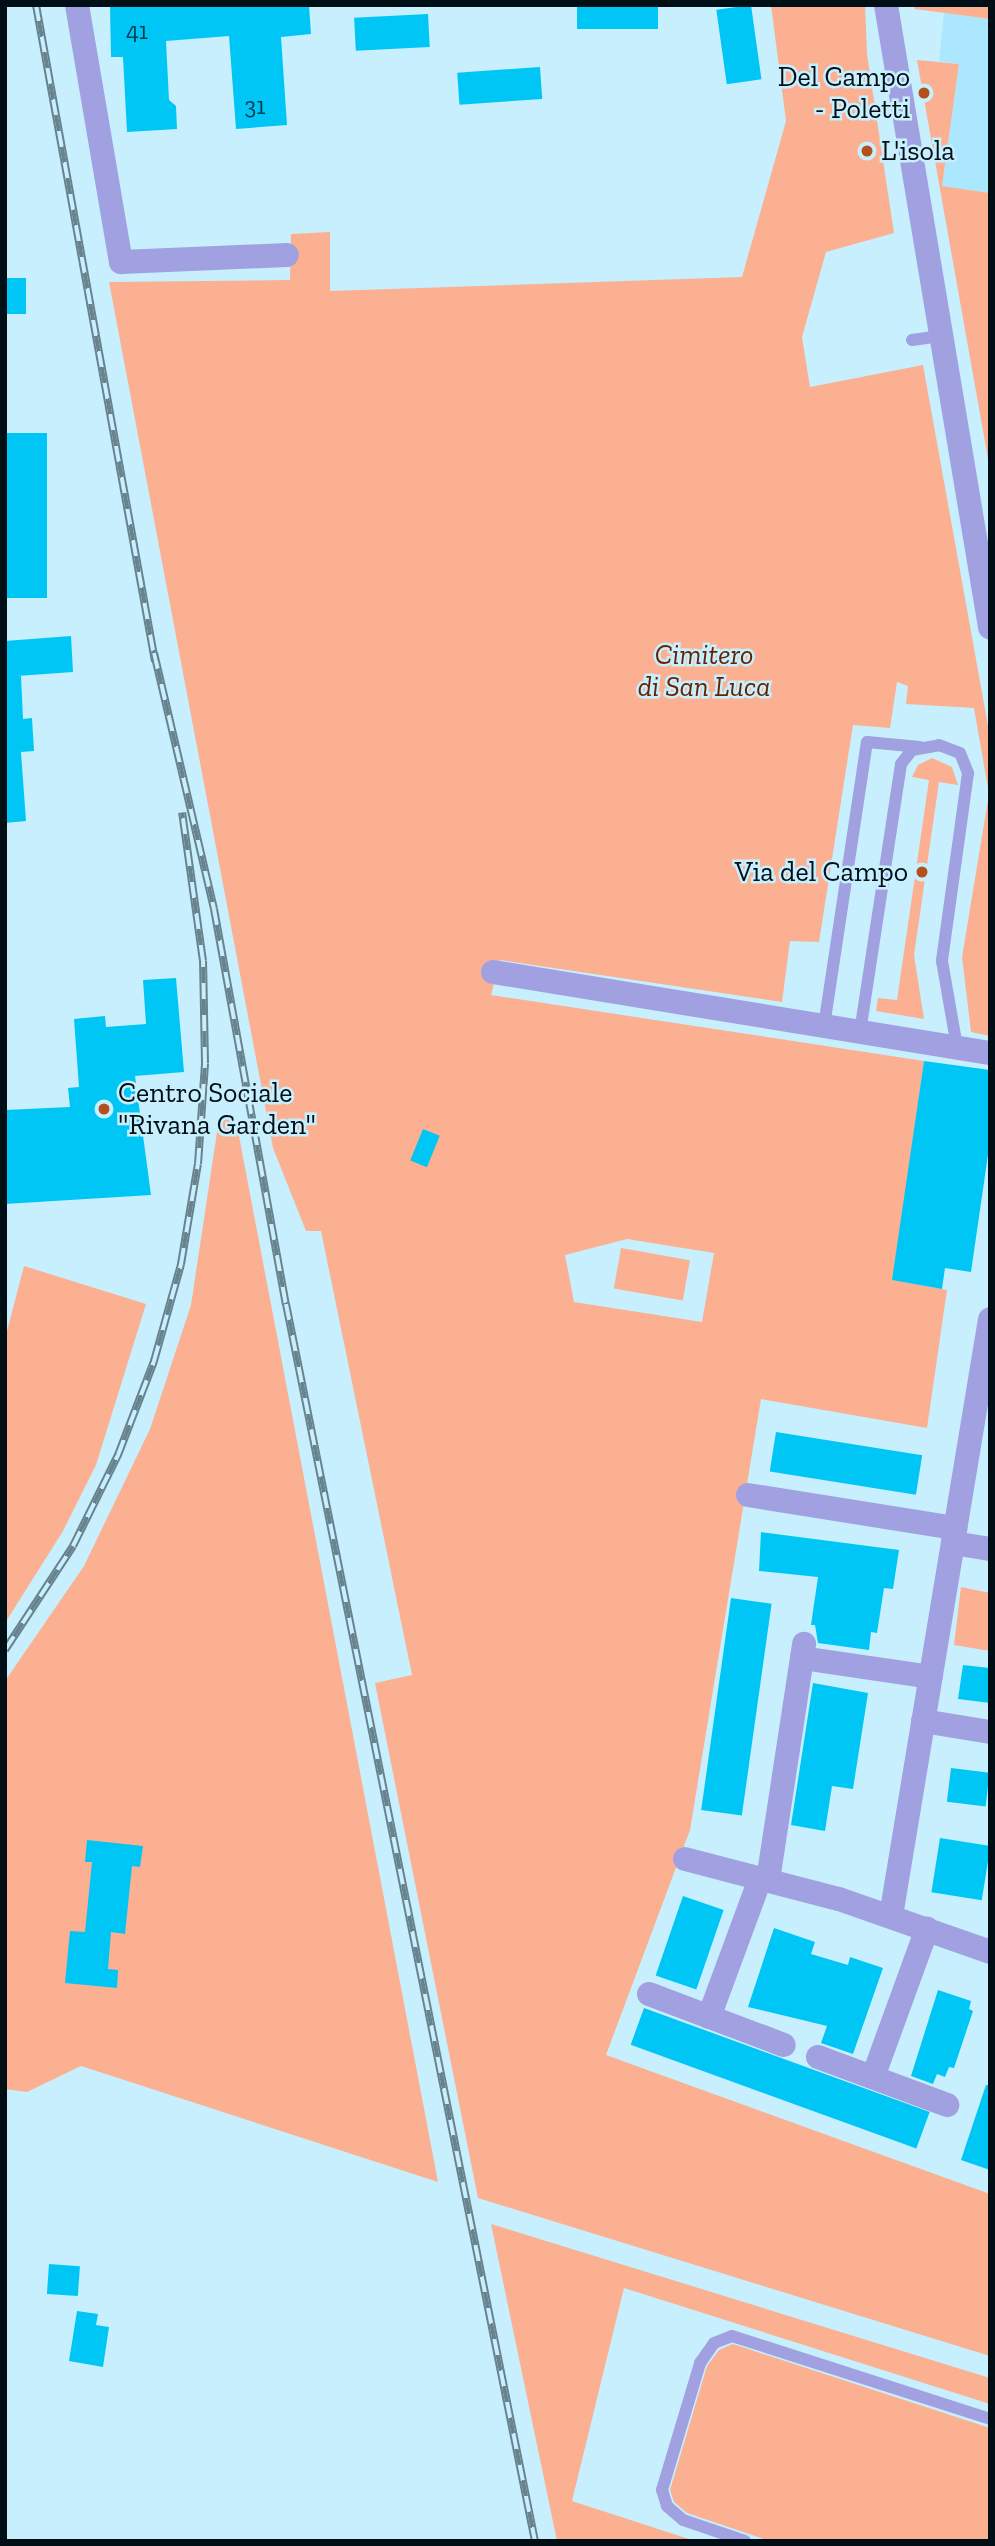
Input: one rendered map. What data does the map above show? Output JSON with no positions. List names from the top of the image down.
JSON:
{
  "parks": ["Cimitero di San Luca"],
  "places": [
    "Del Campo - Poletti",
    "L'isola",
    "Via del Campo",
    "Centro Sociale \"Rivana Garden\""
  ],
  "house_numbers": ["41", "31"]
}
